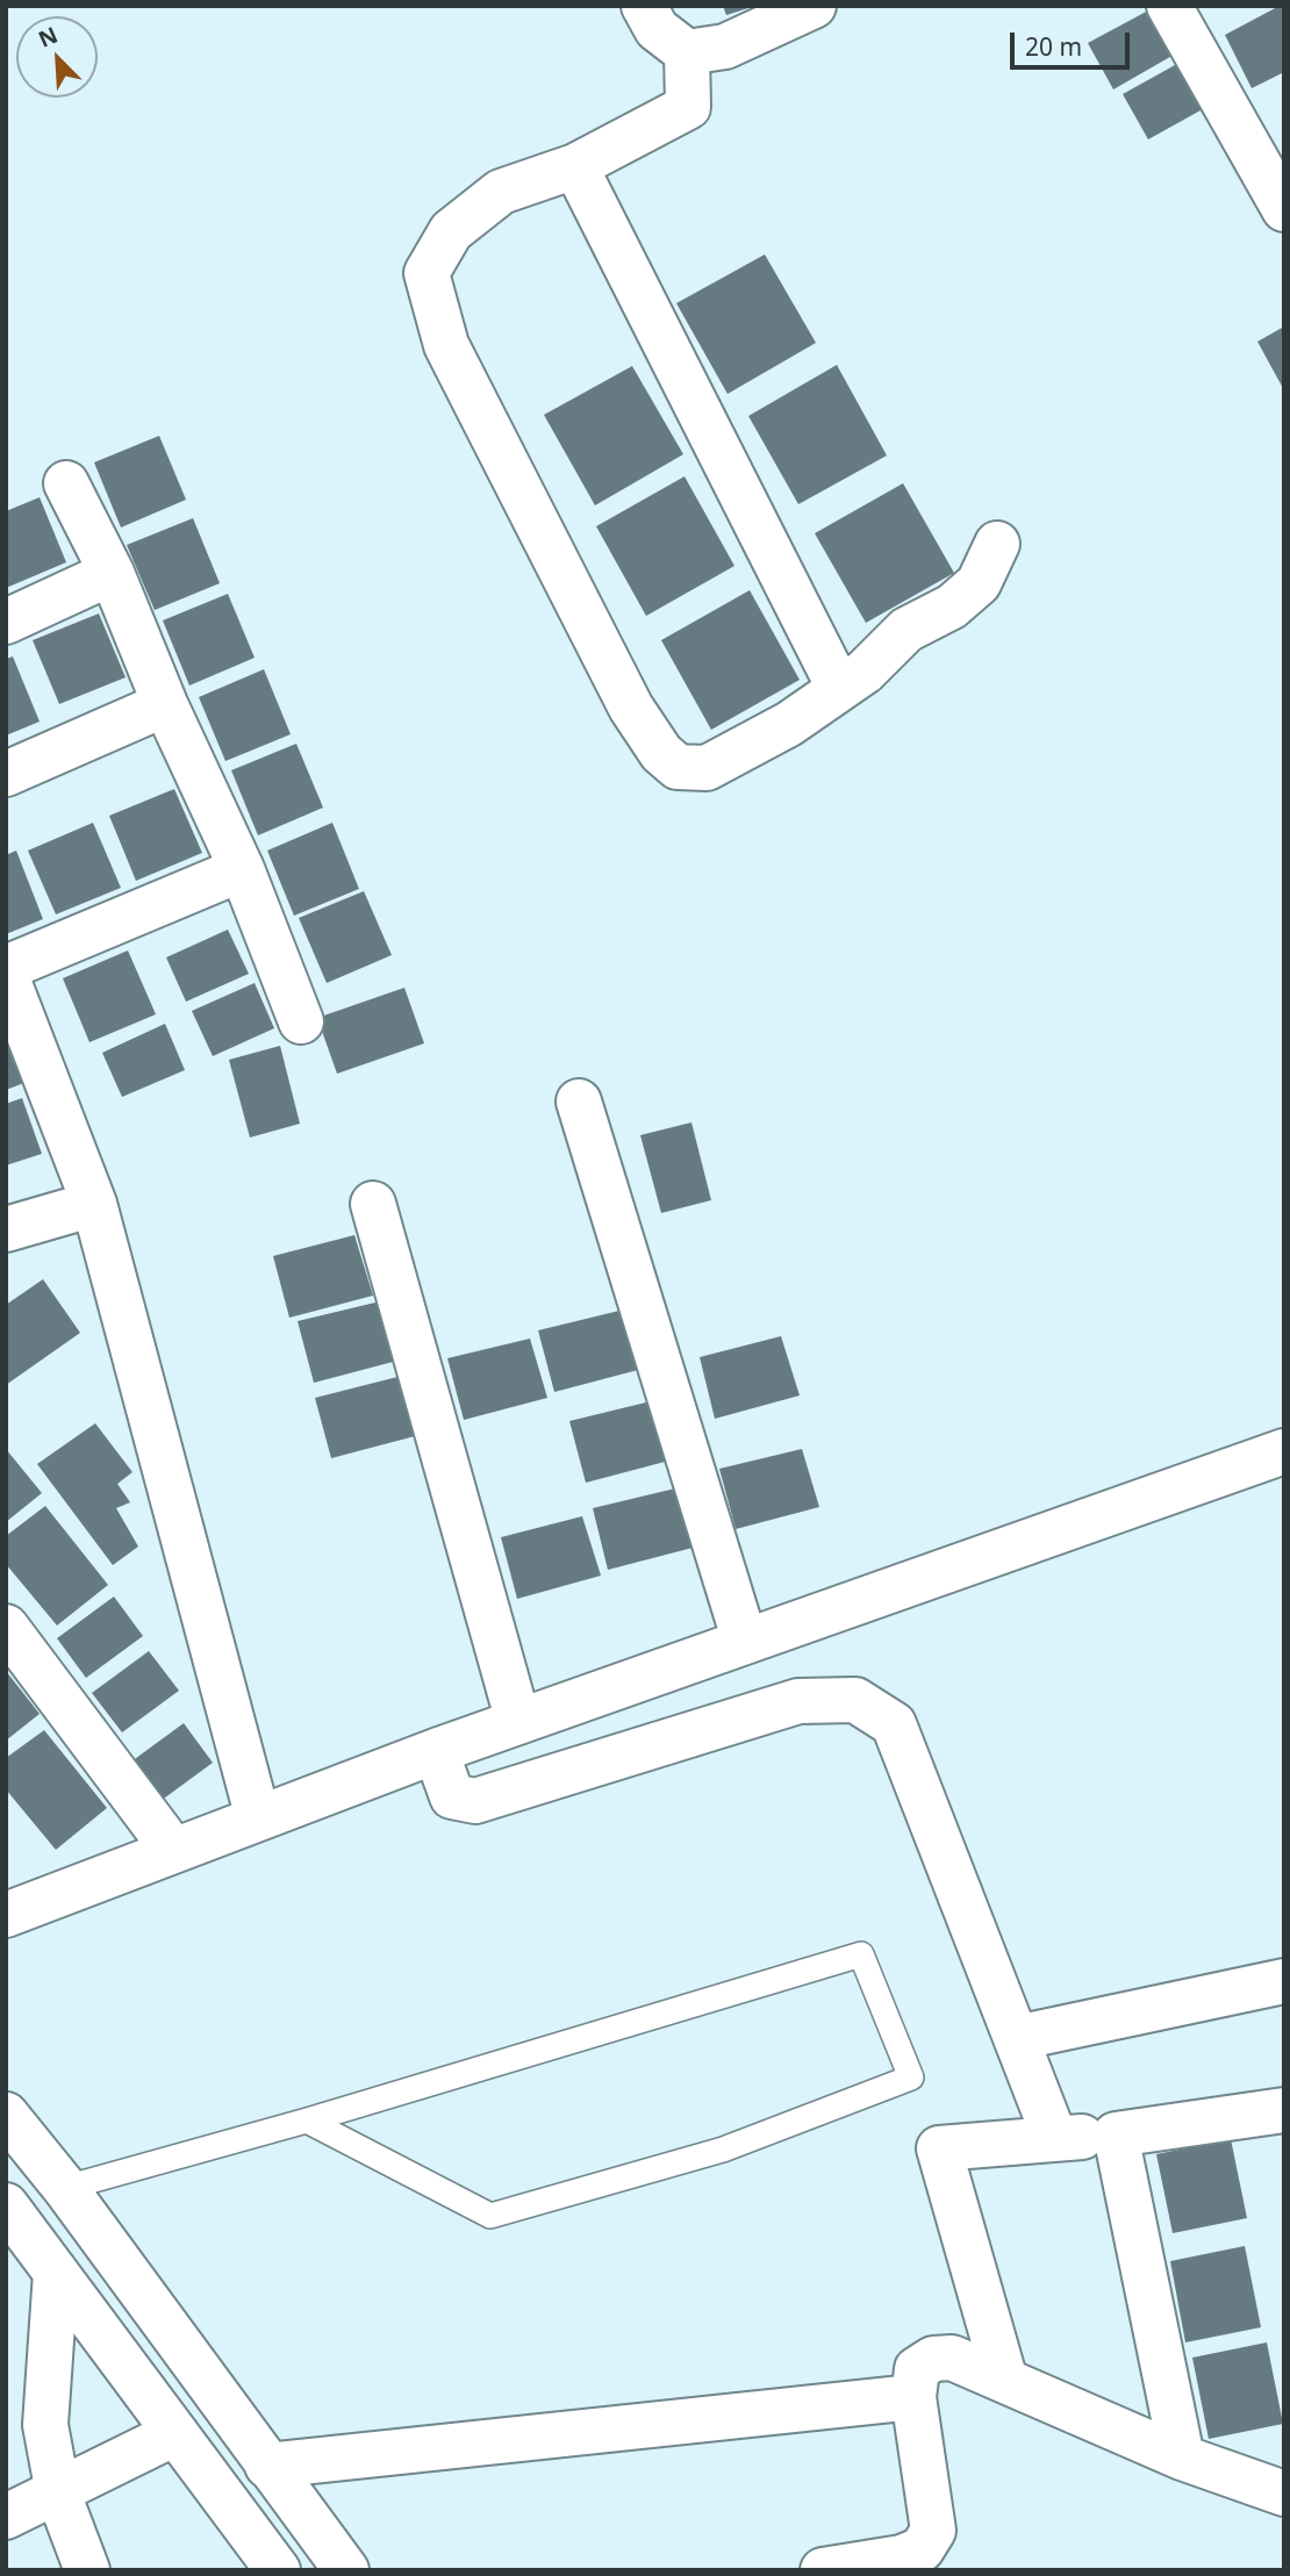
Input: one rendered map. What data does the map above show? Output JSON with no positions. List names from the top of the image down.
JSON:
{
  "scale_bar": "20 m",
  "north": "top left"
}
